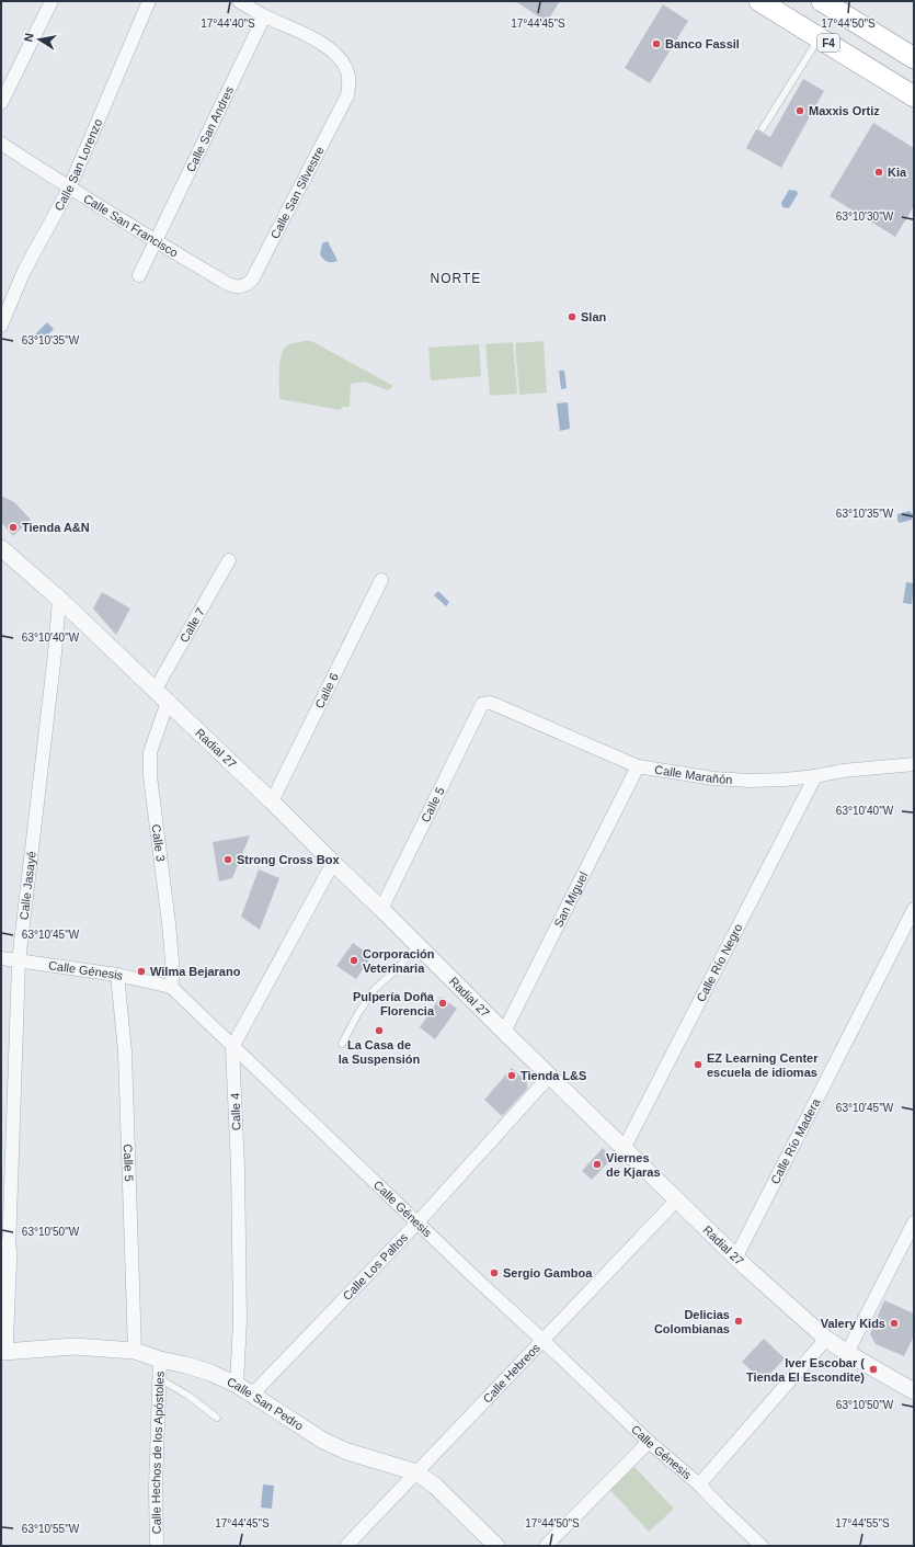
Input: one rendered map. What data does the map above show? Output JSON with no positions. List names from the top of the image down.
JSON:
{
  "streets": {
    "highway": ["F4"],
    "street": [
      "Calle San Andres",
      "Calle San Lorenzo",
      "Calle San Silvestre",
      "Calle San Francisco",
      "Calle 7",
      "Calle 6",
      "Radial 27",
      "Calle Marañón",
      "Calle 5",
      "Calle 3",
      "Calle Jasayé",
      "San Miguel",
      "Calle Río Negro",
      "Calle Génesis",
      "Calle 4",
      "Calle Río Madera",
      "Calle Los Paltos",
      "Calle Hebreos",
      "Calle San Pedro",
      "Calle Hechos de los Apóstoles"
    ]
  },
  "crossings": [
    ["Calle San Andres", "Calle San Silvestre"],
    ["Calle San Andres", "Calle San Francisco"],
    ["Calle San Lorenzo", "Calle San Francisco"],
    ["Calle San Silvestre", "Calle San Francisco"],
    ["Calle 7", "Radial 27"],
    ["Calle 6", "Radial 27"],
    ["Radial 27", "Calle 5"],
    ["Radial 27", "Calle 3"],
    ["Radial 27", "Calle Jasayé"],
    ["Radial 27", "San Miguel"],
    ["Radial 27", "Calle Río Negro"],
    ["Radial 27", "Calle Río Madera"],
    ["Radial 27", "Calle Los Paltos"],
    ["Radial 27", "Calle Hebreos"],
    ["Calle Marañón", "Calle 5"],
    ["Calle Marañón", "San Miguel"],
    ["Calle Marañón", "Calle Río Negro"],
    ["Calle 5", "Calle Génesis"],
    ["Calle 5", "Calle San Pedro"],
    ["Calle 3", "Calle Génesis"],
    ["Calle Jasayé", "Calle Génesis"],
    ["Calle Génesis", "Calle 4"],
    ["Calle Génesis", "Calle Los Paltos"],
    ["Calle Génesis", "Calle Hebreos"],
    ["Calle 4", "Calle San Pedro"],
    ["Calle Los Paltos", "Calle San Pedro"],
    ["Calle Hebreos", "Calle San Pedro"],
    ["Calle San Pedro", "Calle Hechos de los Apóstoles"]
  ],
  "districts": ["NORTE"],
  "places": [
    "Banco Fassil",
    "Maxxis Ortiz",
    "Kia",
    "Slan",
    "Tienda A&N",
    "Strong Cross Box",
    "Corporación Veterinaria",
    "Wilma Bejarano",
    "Pulpería Doña Florencia",
    "La Casa de la Suspensión",
    "EZ Learning Center escuela de idiomas",
    "Tienda L&S",
    "Viernes de Kjaras",
    "Sergio Gamboa",
    "Delicias Colombianas",
    "Valery Kids",
    "Iver Escobar ( Tienda El Escondite)"
  ],
  "north": "left",
  "coordinates": [
    "17°44'40\"S",
    "17°44'45\"S",
    "17°44'50\"S",
    "63°10'30\"W",
    "63°10'35\"W",
    "63°10'40\"W",
    "63°10'45\"W",
    "63°10'50\"W",
    "17°44'55\"S",
    "63°10'55\"W"
  ]
}
